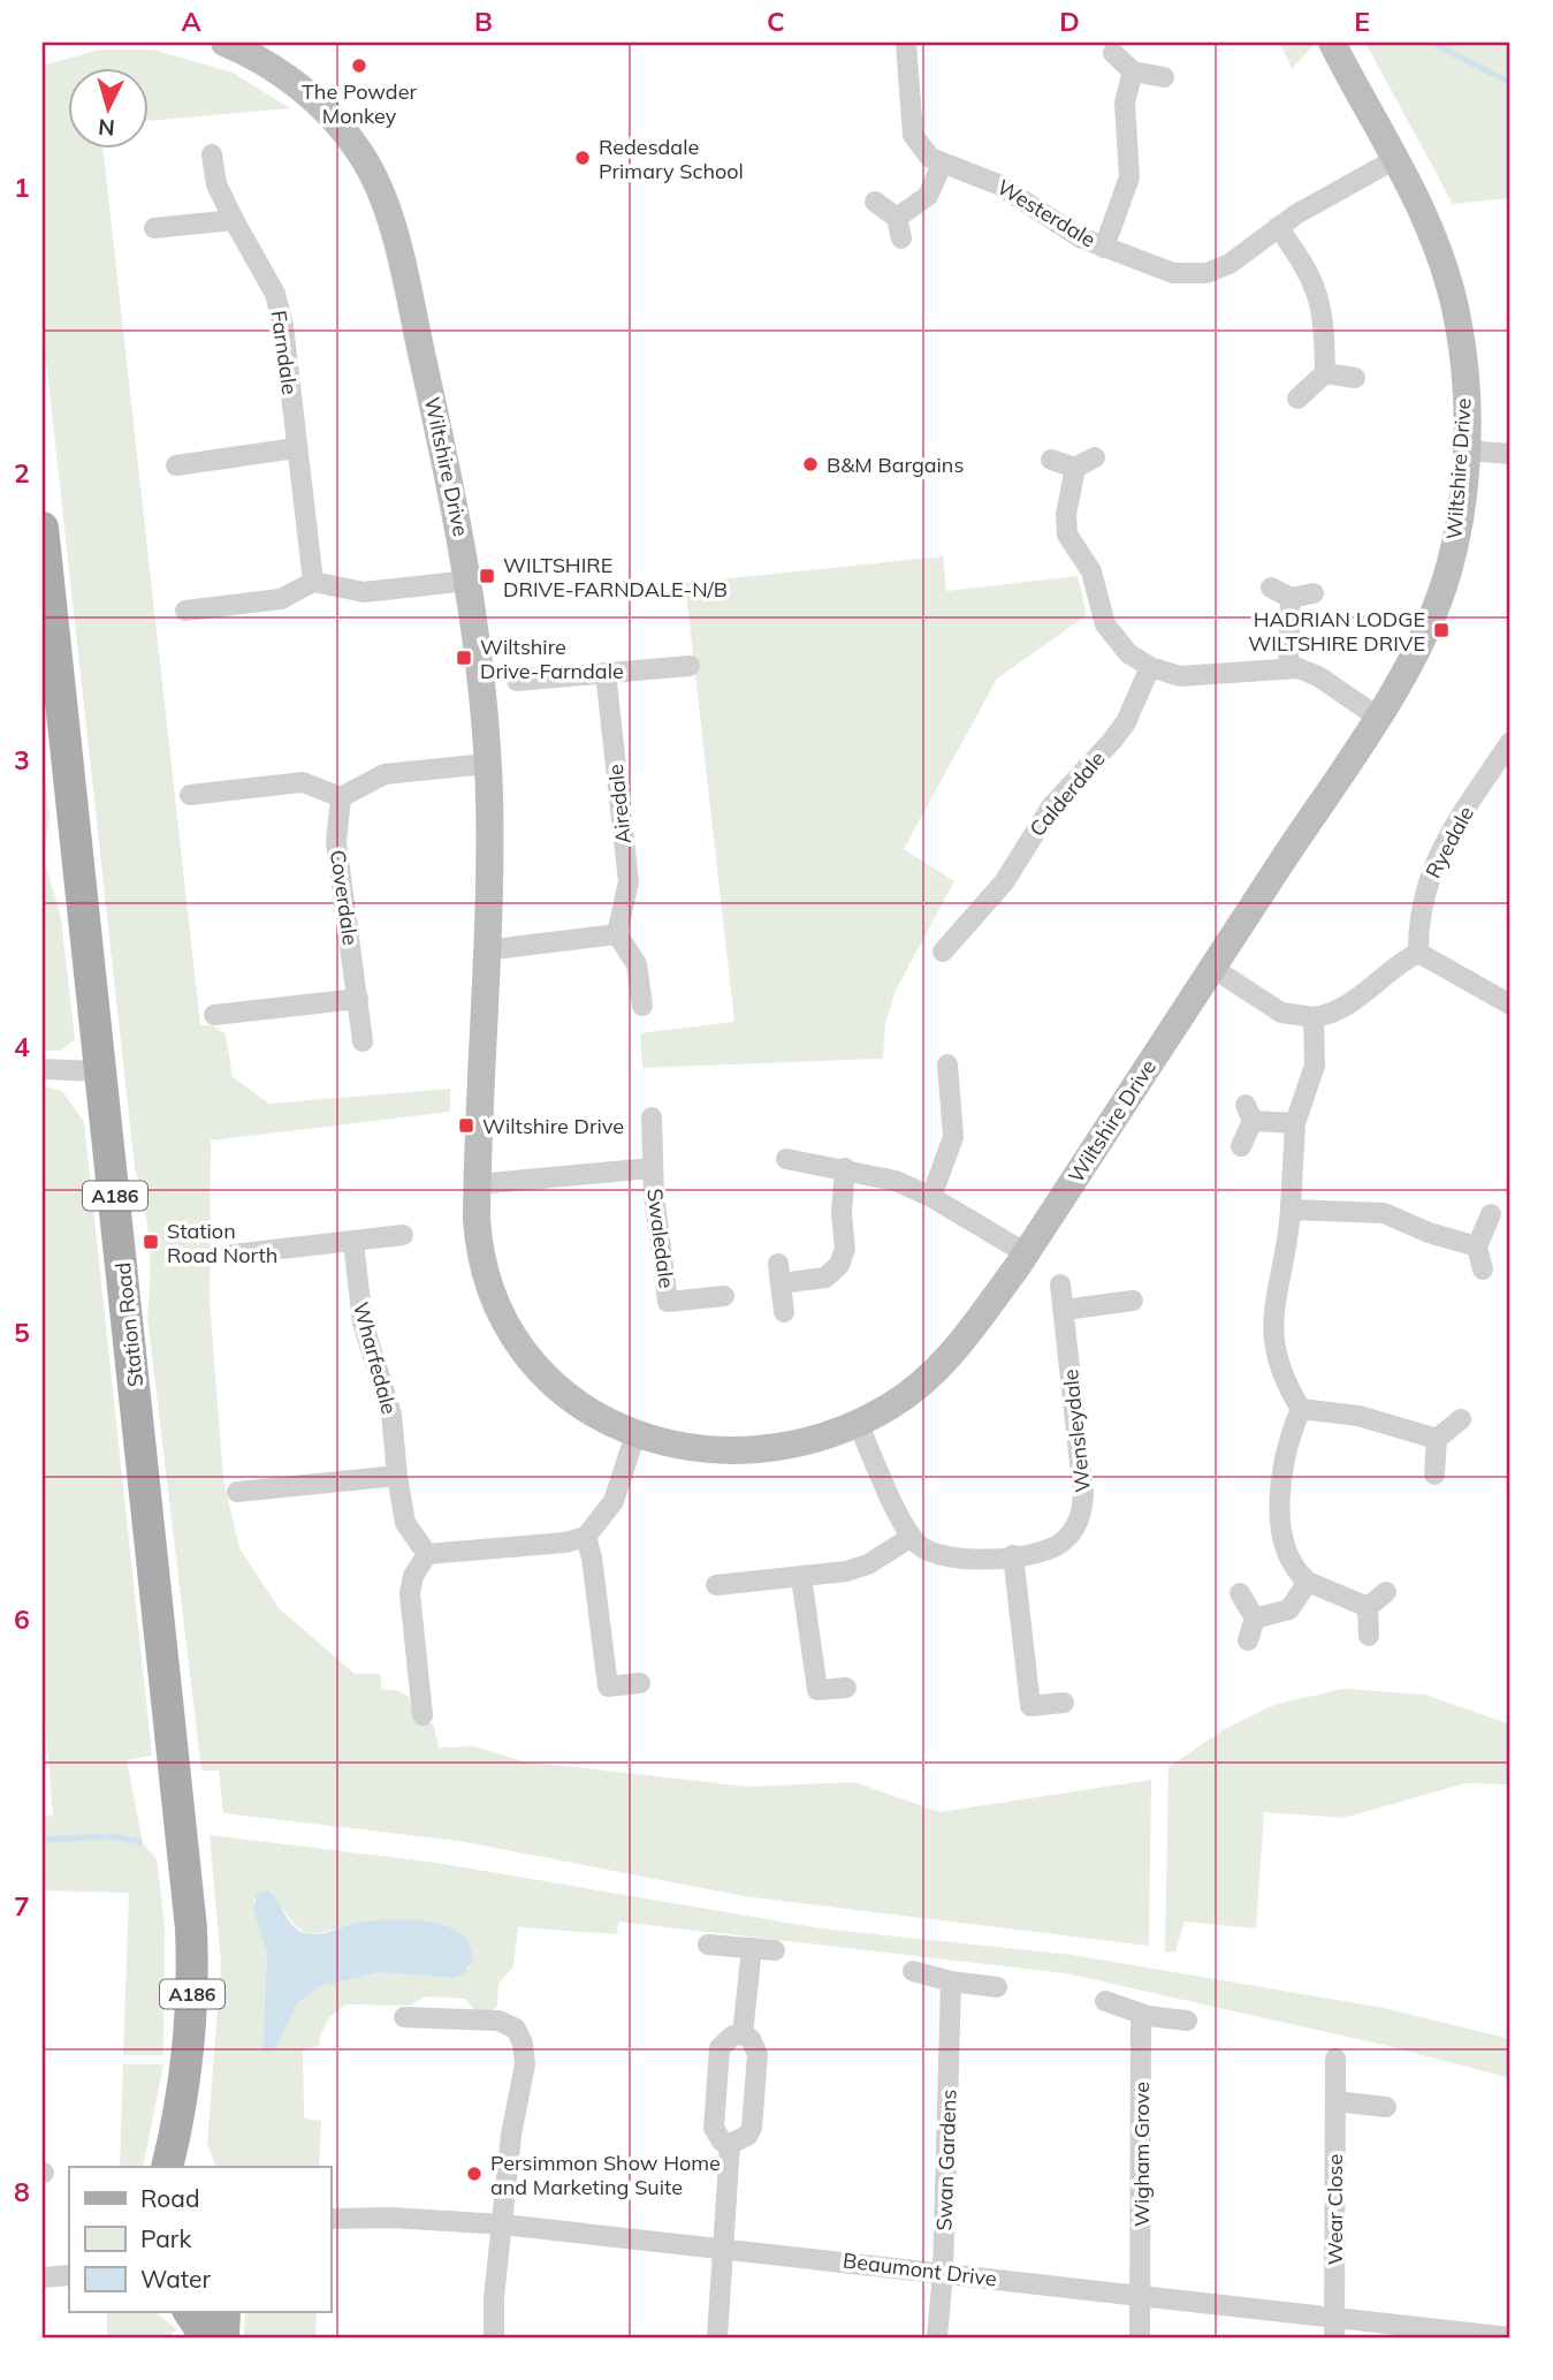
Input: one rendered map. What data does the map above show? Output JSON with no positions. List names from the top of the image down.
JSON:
{
  "streets": {
    "main road": ["A186", "Station Road"],
    "street": [
      "Westerdale",
      "Farndale",
      "Wiltshire Drive",
      "Calderdale",
      "Airedale",
      "Ryedale",
      "Coverdale",
      "Swaledale",
      "Wharfedale",
      "Wensleydale",
      "Wigham Grove",
      "Swan Gardens",
      "Wear Close",
      "Beaumont Drive"
    ]
  },
  "crossings": [
    ["Westerdale", "Wiltshire Drive"],
    ["Wiltshire Drive", "Swaledale"],
    ["Wigham Grove", "Beaumont Drive"],
    ["Swan Gardens", "Beaumont Drive"],
    ["Wear Close", "Beaumont Drive"]
  ],
  "places": {
    "other": [
      "The Powder Monkey",
      "Redesdale Primary School",
      "B&M Bargains",
      "Persimmon Show Home and Marketing Suite"
    ],
    "transit": [
      "WILTSHIRE DRIVE-FARNDALE-N/B",
      "HADRIAN LODGE WILTSHIRE DRIVE",
      "Wiltshire Drive-Farndale",
      "Wiltshire Drive",
      "Station Road North"
    ]
  },
  "legend": ["Road", "Park", "Water"],
  "north": "bottom",
  "grid": {
    "columns": [
      "A",
      "B",
      "C",
      "D",
      "E"
    ],
    "rows": [
      "1",
      "2",
      "3",
      "4",
      "5",
      "6",
      "7",
      "8"
    ]
  }
}
